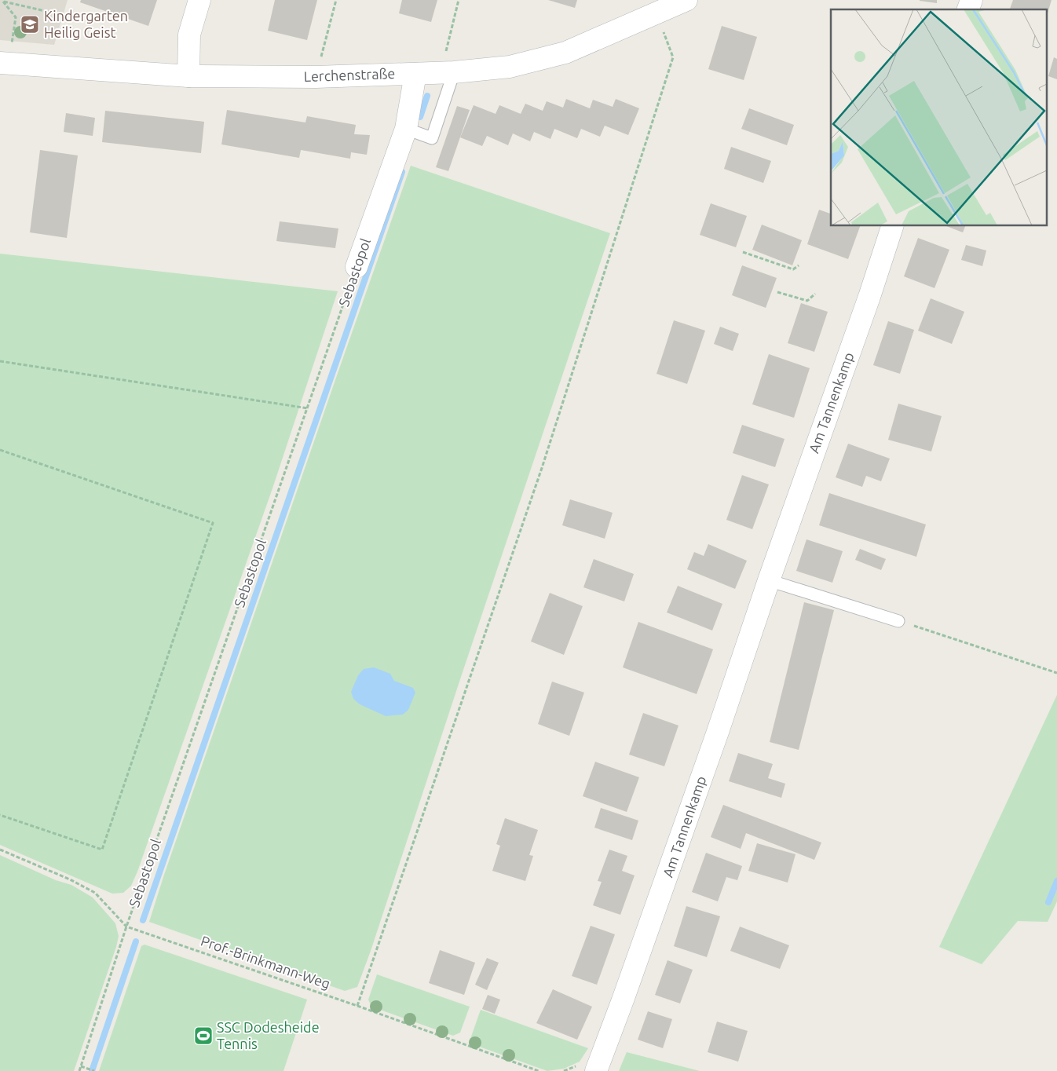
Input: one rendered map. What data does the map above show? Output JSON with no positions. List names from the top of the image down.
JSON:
{
  "streets": {
    "street": ["Lerchenstraße", "Sebastopol", "Am Tannenkamp"],
    "path": ["Prof.-Brinkmann-Weg"]
  },
  "crossings": [
    ["Lerchenstraße", "Sebastopol"],
    ["Sebastopol", "Prof.-Brinkmann-Weg"]
  ],
  "places": {
    "school or university": ["Kindergarten Heilig Geist"],
    "sports": ["SSC Dodesheide Tennis"]
  }
}
